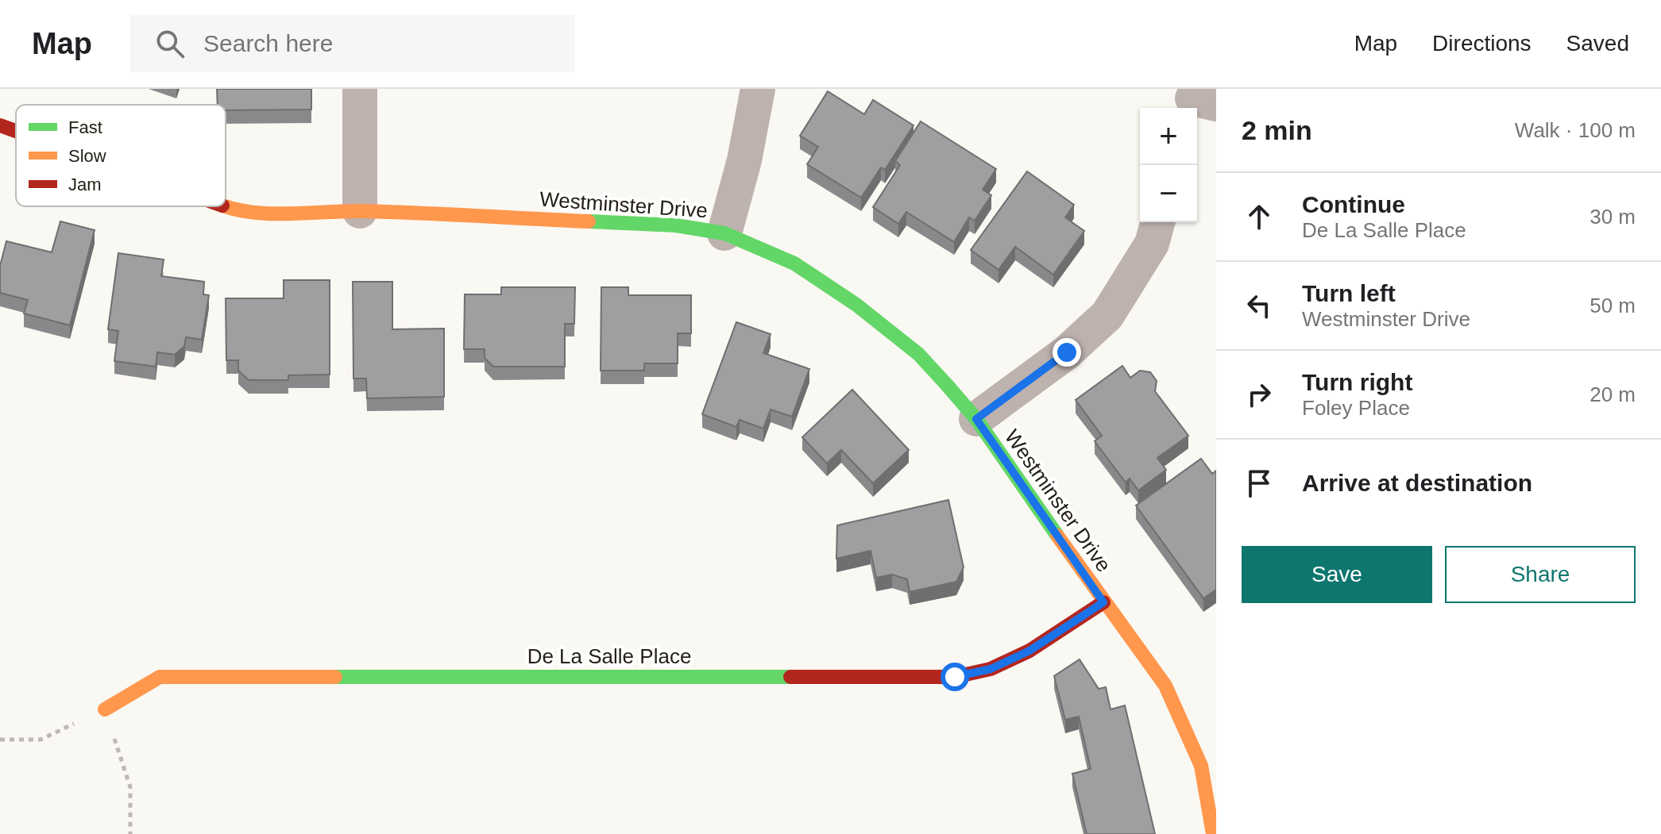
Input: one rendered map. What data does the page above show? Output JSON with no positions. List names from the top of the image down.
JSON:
{
  "streets": {
    "street": ["Westminster Drive", "De La Salle Place"]
  },
  "crossings": [
    ["Westminster Drive", "De La Salle Place"]
  ],
  "legend": ["Fast", "Slow", "Jam"],
  "page": {
    "header": "Map",
    "search": "Search here",
    "nav": ["Map", "Directions", "Saved"],
    "heading": ["2 min", "Walk · 100 m"],
    "map_buttons": ["+", "−"],
    "list": [
      ["Continue", "De La Salle Place", "30 m"],
      ["Turn left", "Westminster Drive", "50 m"],
      ["Turn right", "Foley Place", "20 m"],
      "Arrive at destination"
    ],
    "buttons": ["Save", "Share"]
  }
}
